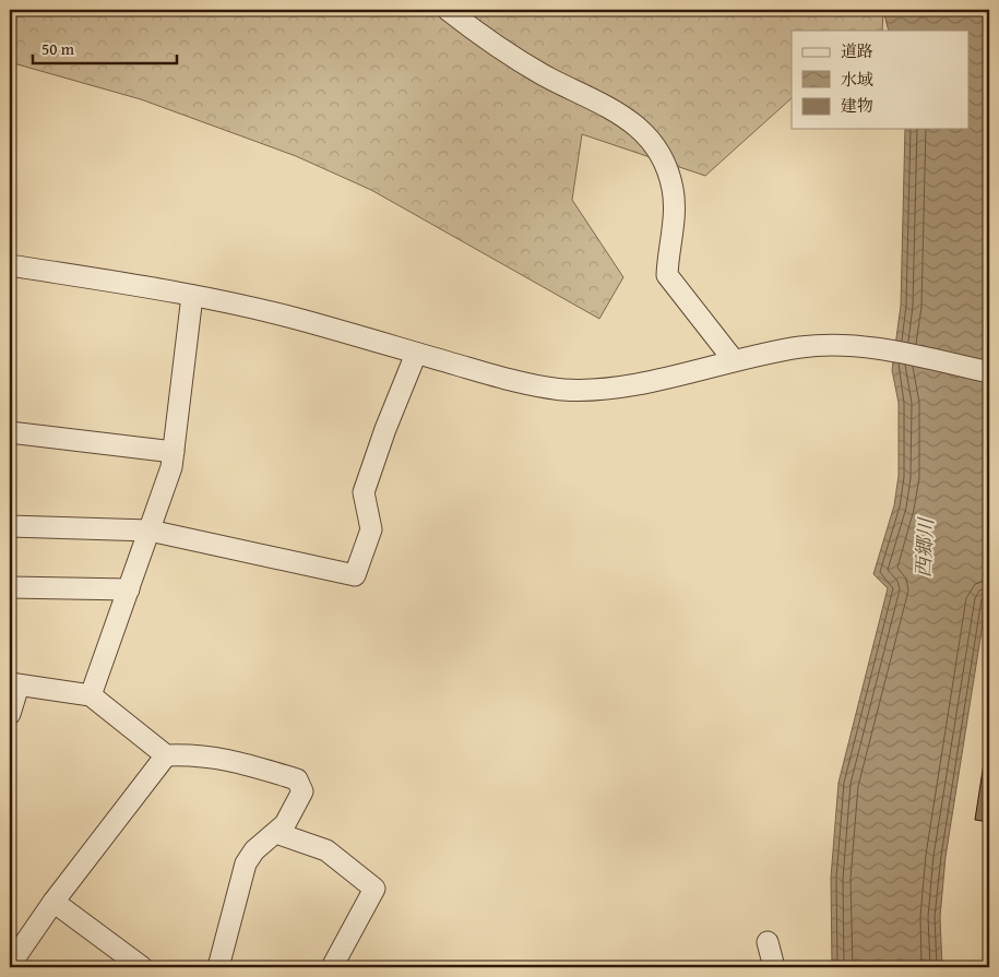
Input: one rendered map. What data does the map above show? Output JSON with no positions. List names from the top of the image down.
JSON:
{
  "water": ["西郷川"],
  "legend": ["道路", "水域", "建物"],
  "scale_bar": "50 m"
}
